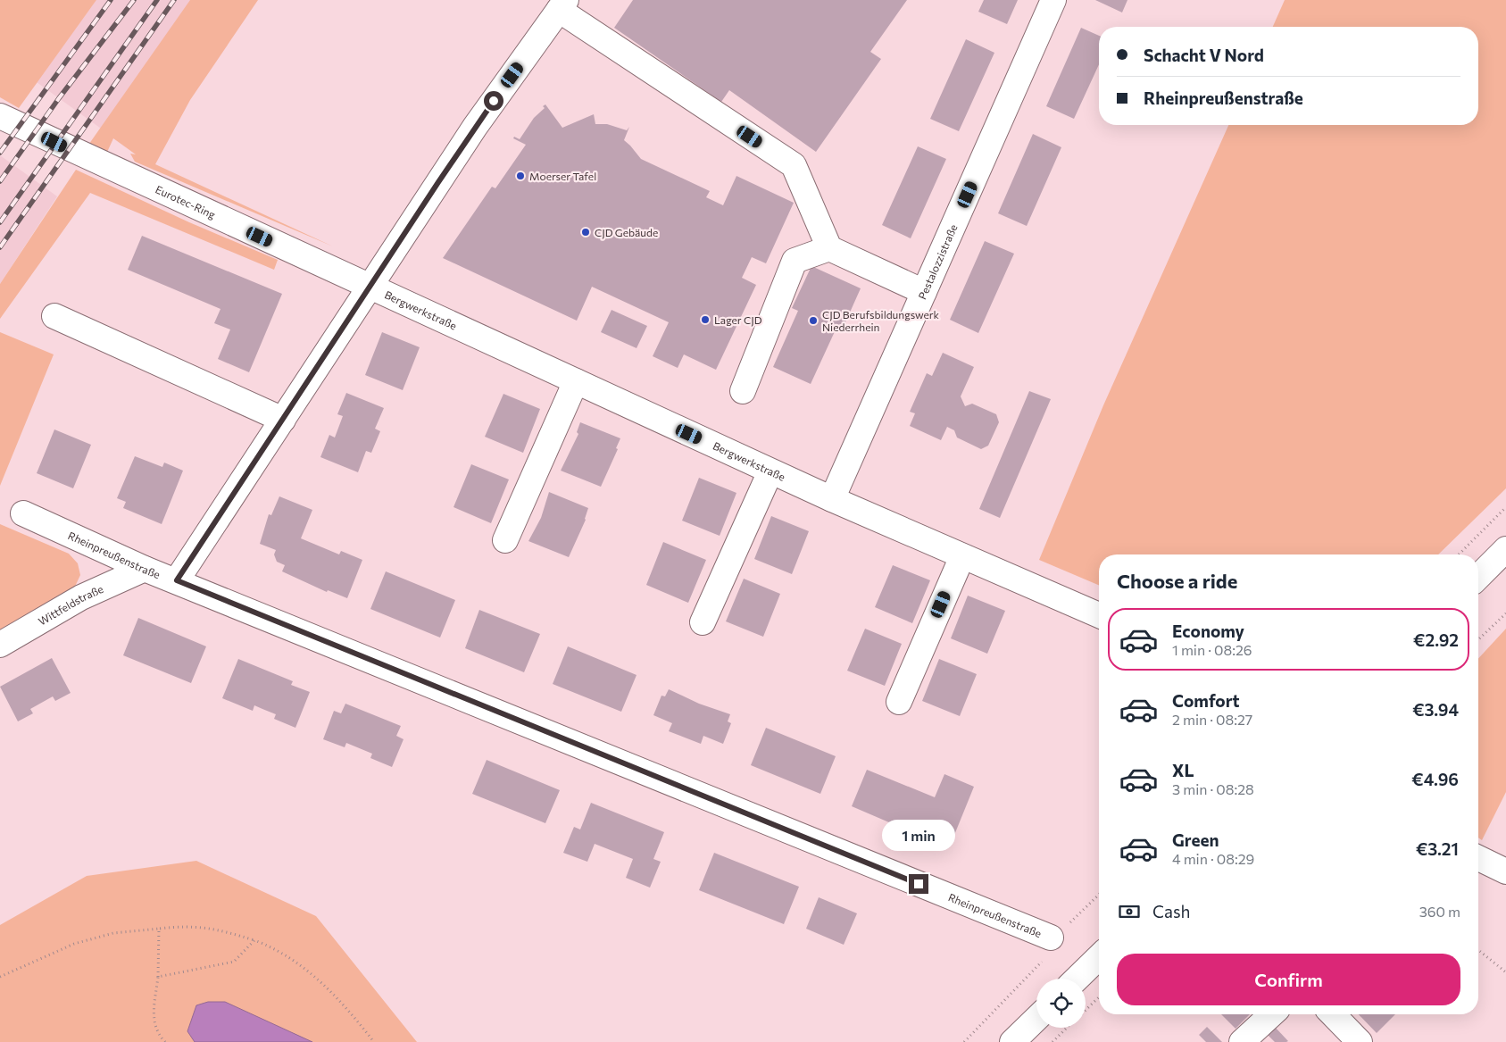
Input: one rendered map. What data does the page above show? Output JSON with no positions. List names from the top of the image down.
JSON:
{
  "streets": {
    "street": [
      "Eurotec-Ring",
      "Pestalozzistraße",
      "Bergwerkstraße",
      "Rheinpreußenstraße",
      "Wittfeldstraße"
    ]
  },
  "crossings": [
    ["Eurotec-Ring", "Bergwerkstraße"],
    ["Pestalozzistraße", "Bergwerkstraße"],
    ["Rheinpreußenstraße", "Wittfeldstraße"]
  ],
  "places": [
    "Moerser Tafel",
    "CJD Gebäude",
    "Lager CJD",
    "CJD Berufsbildungswerk Niederrhein"
  ],
  "page": {
    "banner": ["Schacht V Nord", "Rheinpreußenstraße"],
    "heading": "Choose a ride",
    "list": [
      {
        "name": "Economy",
        "note": "1 min · 08:26",
        "value": "€2.92"
      },
      {
        "name": "Comfort",
        "note": "2 min · 08:27",
        "value": "€3.94"
      },
      {
        "name": "XL",
        "note": "3 min · 08:28",
        "value": "€4.96"
      },
      {
        "name": "Green",
        "note": "4 min · 08:29",
        "value": "€3.21"
      }
    ],
    "bubble": "1 min",
    "pay": ["Cash", "360 m"],
    "buttons": "Confirm"
  }
}
